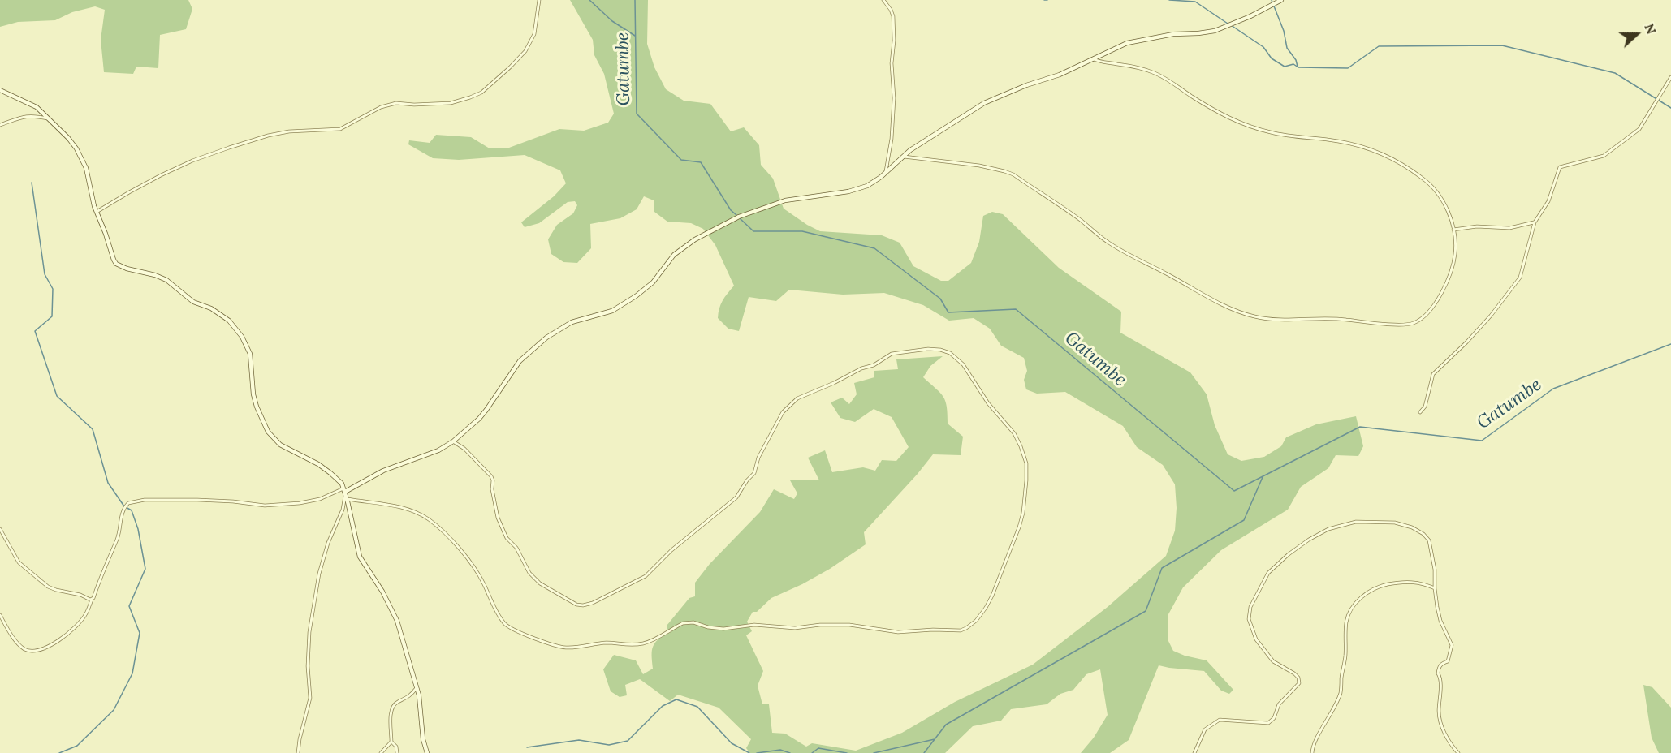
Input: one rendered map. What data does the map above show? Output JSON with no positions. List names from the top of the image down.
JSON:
{
  "water": ["Gatumbe"],
  "north": "right"
}
